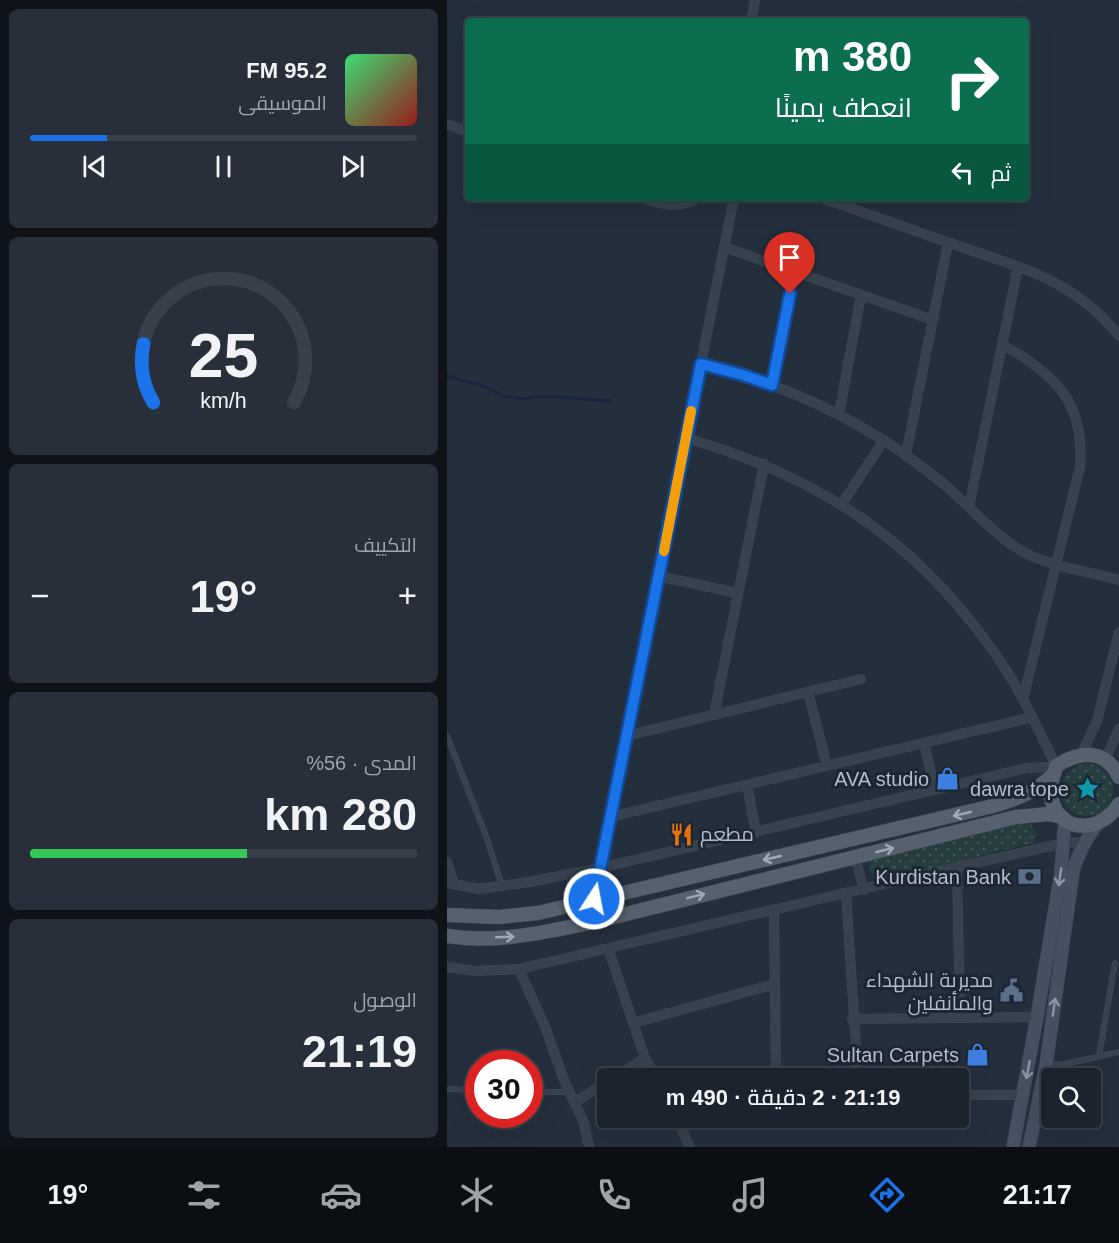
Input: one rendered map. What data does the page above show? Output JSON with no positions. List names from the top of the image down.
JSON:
{
  "places": {
    "shop": ["AVA studio", "Sultan Carpets"],
    "place": ["dawra tope"],
    "restaurant": ["مطعم"],
    "bank": ["Kurdistan Bank"],
    "public building": ["مديرية الشهداء والمأنفلين"]
  },
  "page": {
    "turn": ["380 m", "انعطف يمينًا"],
    "song": ["95.2 FM", "الموسيقى"],
    "then": "ثم",
    "tile": [
      "التكييف",
      ["المدى · 56%", "280 km"],
      ["الوصول", "21:19"]
    ],
    "heat": ["−", "19°", "+"],
    "limit": "30",
    "trip": "21:19 · 2 دقيقة · 490 m",
    "tabs": ["21:17", "19°"],
    "gauge": ["25", "km/h"]
  }
}
